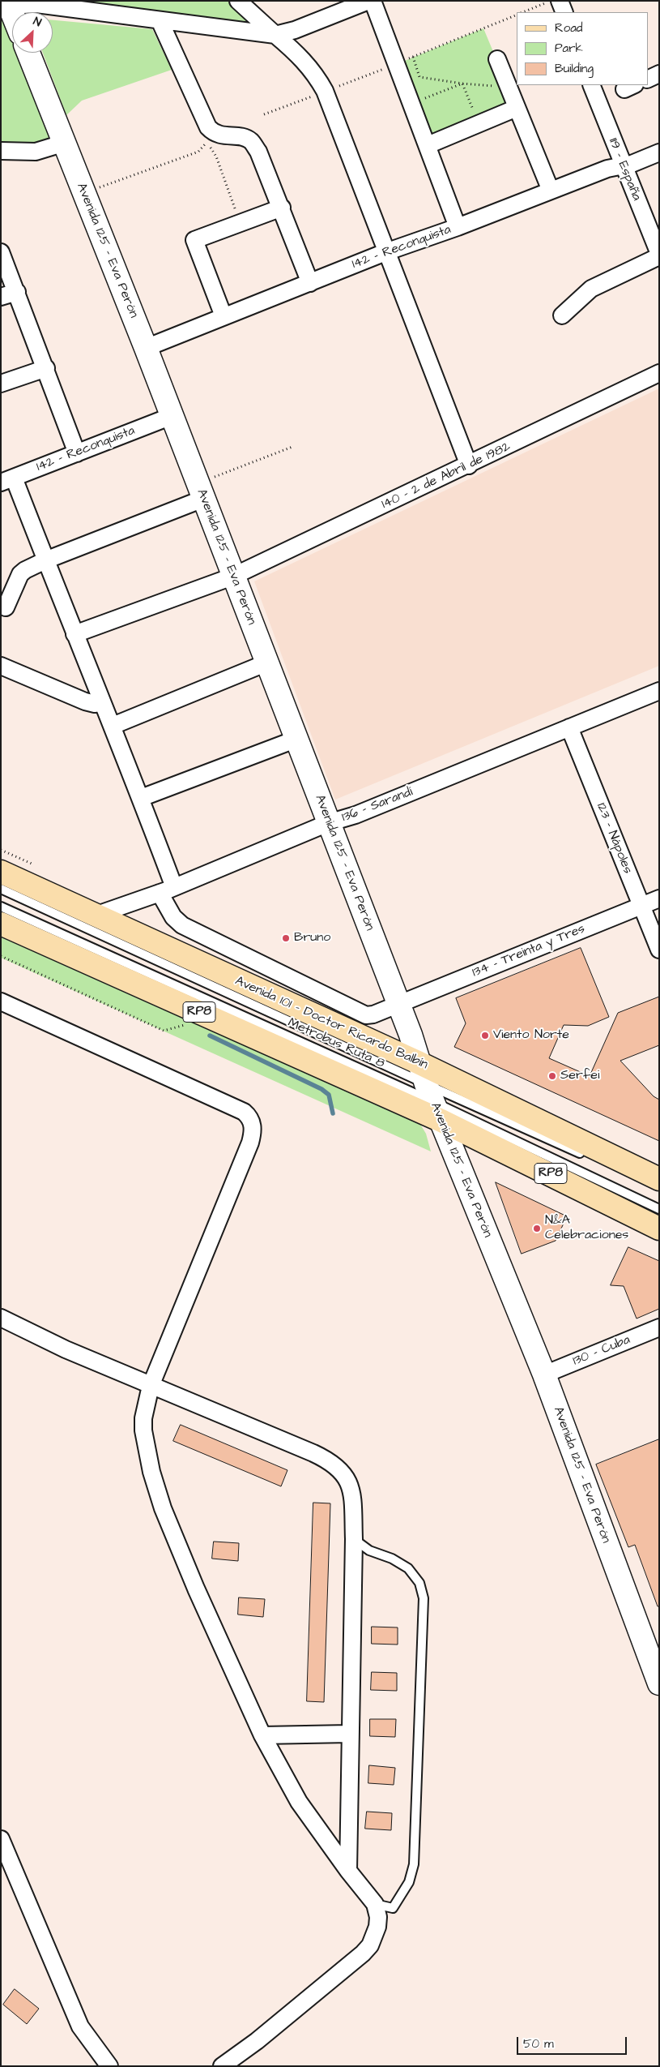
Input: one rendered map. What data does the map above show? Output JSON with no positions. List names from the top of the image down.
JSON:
{
  "streets": {
    "main road": ["RP8", "Avenida 101 - Doctor Ricardo Balbín"],
    "street": [
      "119 - España",
      "142 - Reconquista",
      "Avenida 125 - Eva Perón",
      "140 - 2 de Abril de 1982",
      "136 - Sarandí",
      "123 - Nápoles",
      "134 - Treinta y Tres",
      "130 - Cuba"
    ],
    "lane": ["Metrobus Ruta 8"]
  },
  "crossings": [
    ["119 - España", "142 - Reconquista"],
    ["142 - Reconquista", "Avenida 125 - Eva Perón"],
    ["142 - Reconquista", "134 - Treinta y Tres"],
    ["Avenida 125 - Eva Perón", "140 - 2 de Abril de 1982"],
    ["Avenida 125 - Eva Perón", "136 - Sarandí"],
    ["Avenida 125 - Eva Perón", "134 - Treinta y Tres"],
    ["Avenida 125 - Eva Perón", "RP8"],
    ["Avenida 125 - Eva Perón", "Avenida 101 - Doctor Ricardo Balbín"],
    ["Avenida 125 - Eva Perón", "Metrobus Ruta 8"],
    ["Avenida 125 - Eva Perón", "130 - Cuba"],
    ["140 - 2 de Abril de 1982", "134 - Treinta y Tres"],
    ["136 - Sarandí", "123 - Nápoles"],
    ["136 - Sarandí", "134 - Treinta y Tres"],
    ["136 - Sarandí", "Avenida 101 - Doctor Ricardo Balbín"],
    ["123 - Nápoles", "134 - Treinta y Tres"],
    ["RP8", "Metrobus Ruta 8"]
  ],
  "places": [
    "Bruno",
    "Viento Norte",
    "Serfei",
    "N&A Celebraciones"
  ],
  "legend": ["Road", "Park", "Building"],
  "scale_bar": "50 m",
  "north": "top right"
}
